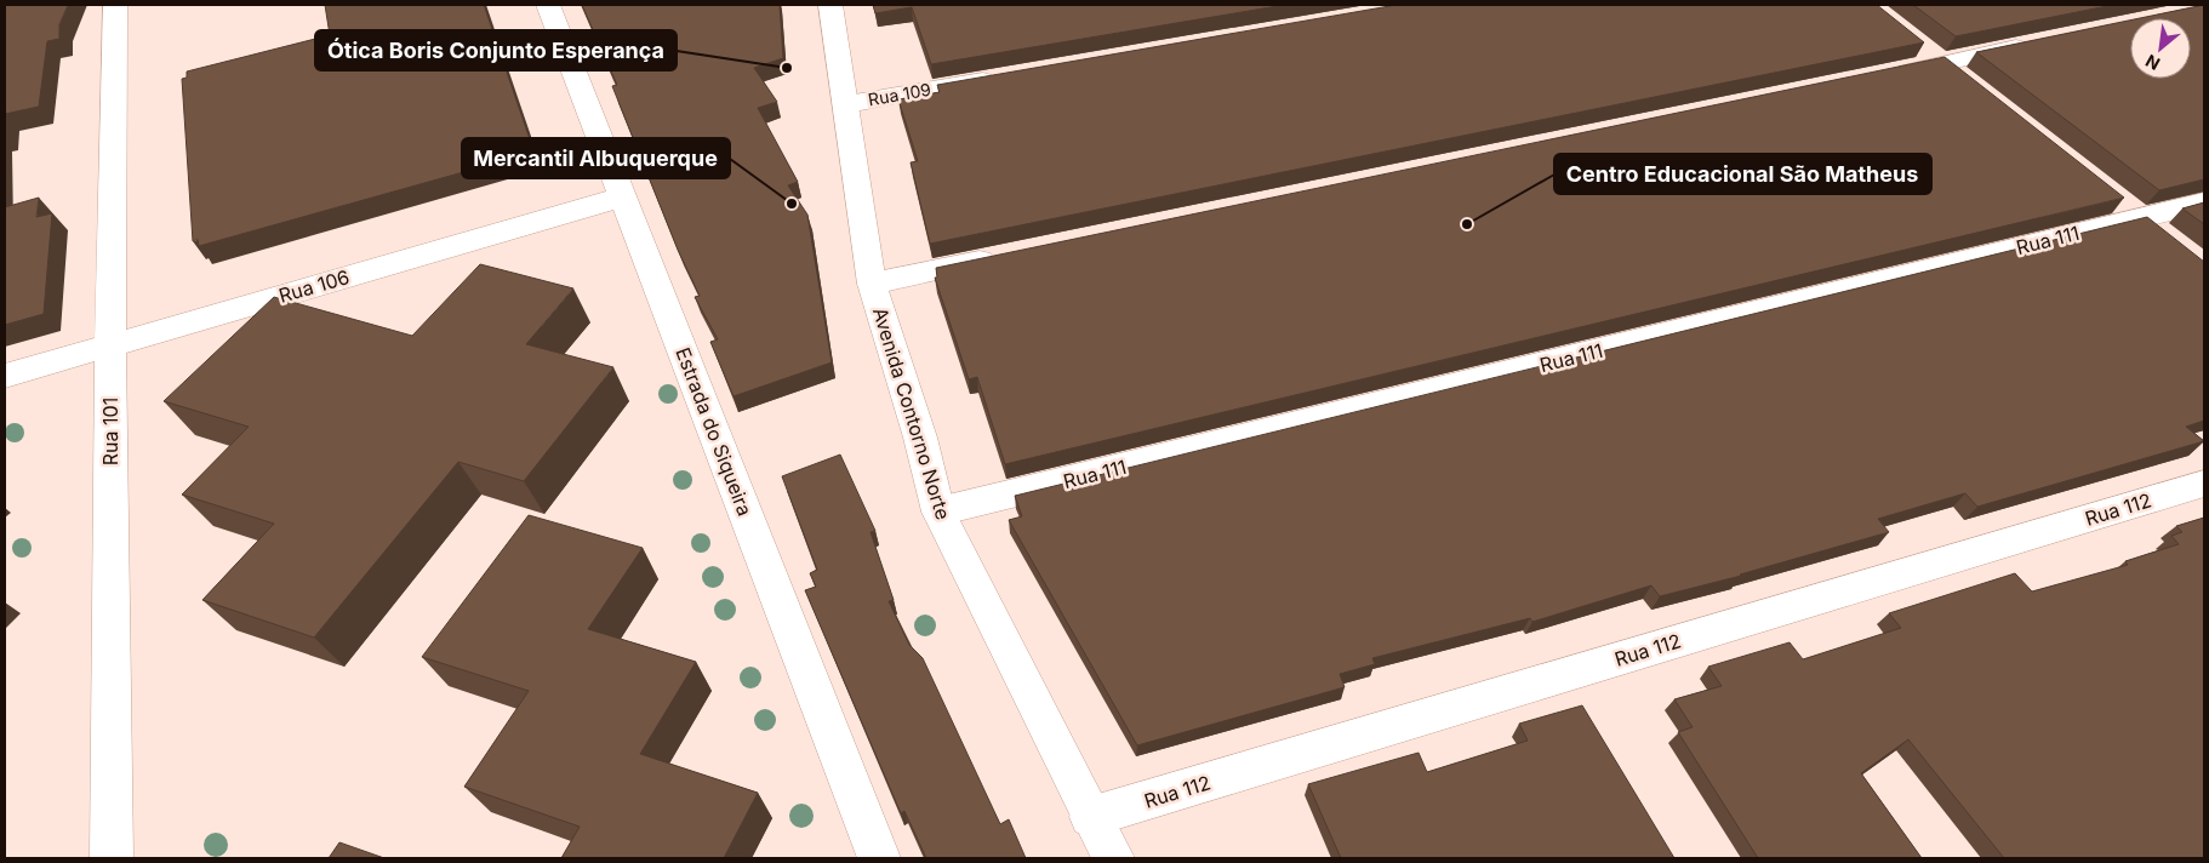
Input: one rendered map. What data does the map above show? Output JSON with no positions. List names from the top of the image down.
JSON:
{
  "streets": {
    "street": [
      "Rua 109",
      "Rua 111",
      "Rua 106",
      "Avenida Contorno Norte",
      "Rua 101",
      "Estrada do Siqueira",
      "Rua 112"
    ]
  },
  "crossings": [
    ["Rua 109", "Avenida Contorno Norte"],
    ["Rua 111", "Avenida Contorno Norte"],
    ["Rua 106", "Rua 101"],
    ["Rua 106", "Estrada do Siqueira"],
    ["Avenida Contorno Norte", "Rua 112"]
  ],
  "places": ["Ótica Boris Conjunto Esperança", "Mercantil Albuquerque", "Centro Educacional São Matheus"],
  "north": "bottom left"
}
